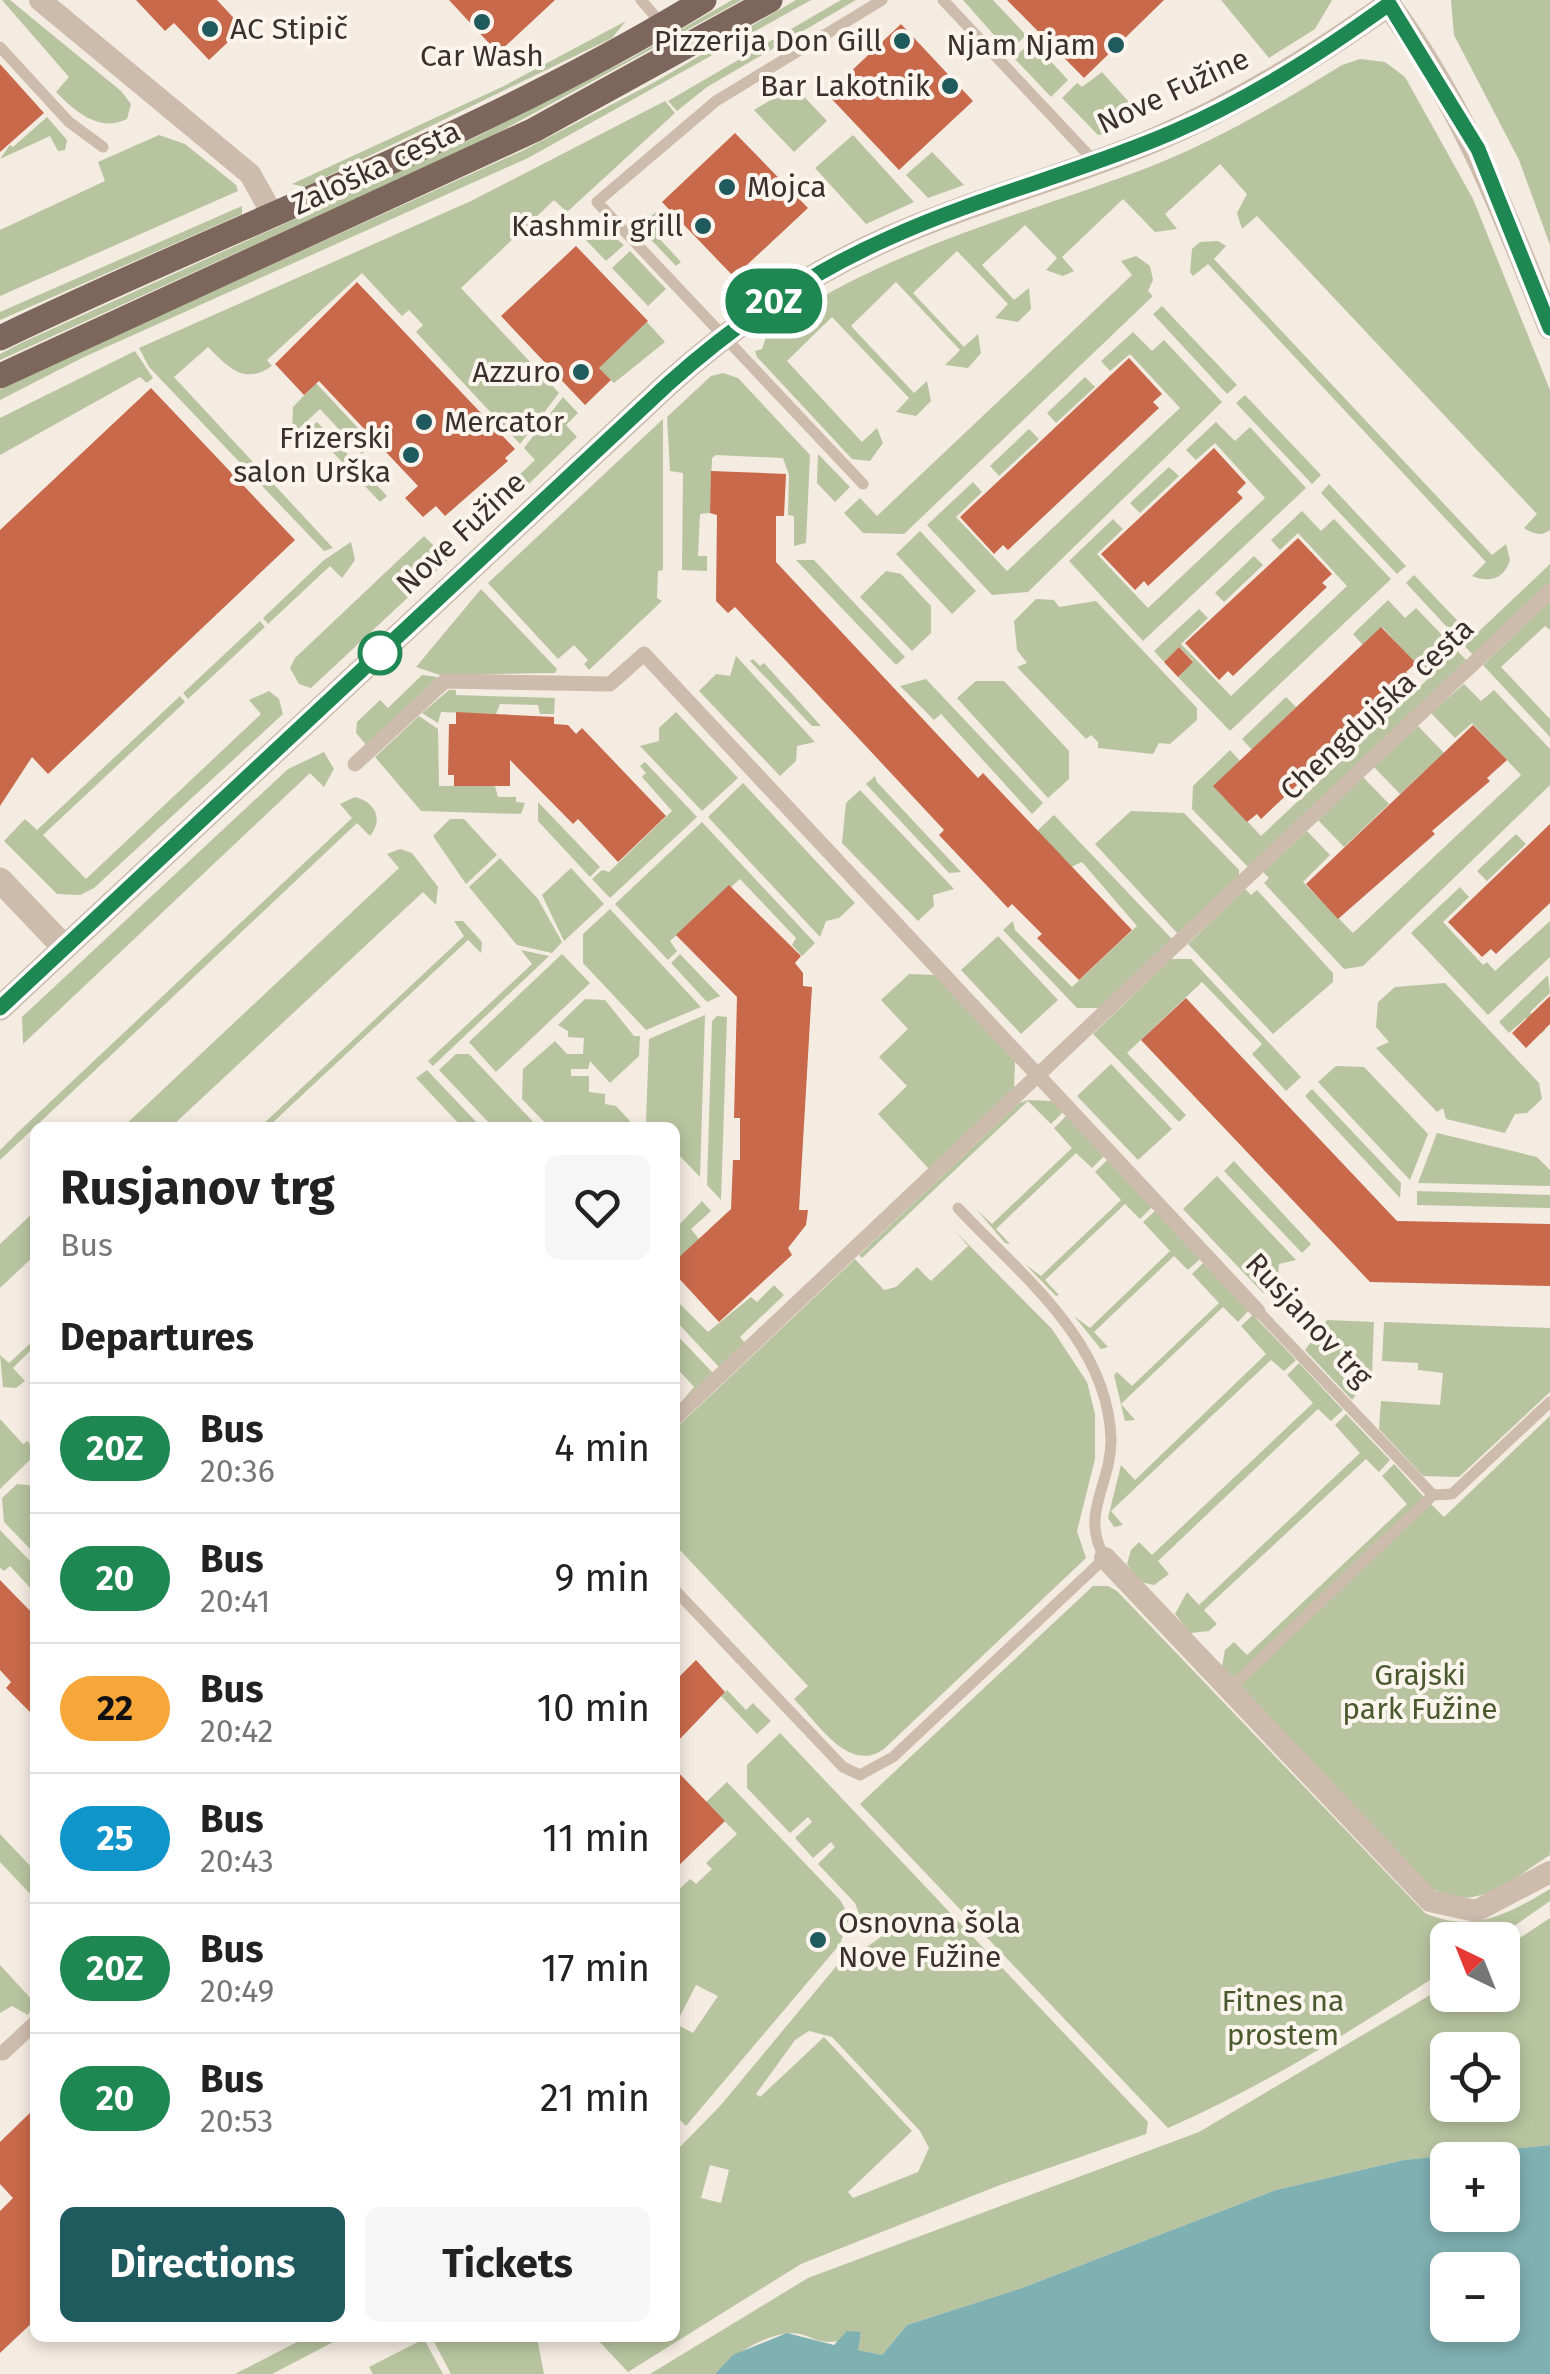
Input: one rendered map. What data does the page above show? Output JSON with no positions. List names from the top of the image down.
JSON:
{
  "streets": {
    "main road": ["Zaloška cesta"],
    "street": ["Nove Fužine", "Chengdujska cesta", "Rusjanov trg"]
  },
  "crossings": [
    ["Chengdujska cesta", "Rusjanov trg"]
  ],
  "parks": ["Grajski park Fužine", "Fitnes na prostem"],
  "places": [
    "Car Wash",
    "AC Stipič",
    "Pizzerija Don Gill",
    "Njam Njam",
    "Bar Lakotnik",
    "Mojca",
    "Kashmir grill",
    "Azzuro",
    "Mercator",
    "Frizerski salon Urška",
    "Osnovna šola Nove Fužine"
  ],
  "lines": ["bus line 20Z"],
  "north": "top left",
  "page": {
    "on_map": "20Z",
    "heading": [
      ["Rusjanov trg", "Bus"],
      "Departures"
    ],
    "list": [
      {
        "mark": "20Z",
        "name": "Bus",
        "note": "20:36",
        "value": "4 min"
      },
      {
        "mark": "20",
        "name": "Bus",
        "note": "20:41",
        "value": "9 min"
      },
      {
        "mark": "22",
        "name": "Bus",
        "note": "20:42",
        "value": "10 min"
      },
      {
        "mark": "25",
        "name": "Bus",
        "note": "20:43",
        "value": "11 min"
      },
      {
        "mark": "20Z",
        "name": "Bus",
        "note": "20:49",
        "value": "17 min"
      },
      {
        "mark": "20",
        "name": "Bus",
        "note": "20:53",
        "value": "21 min"
      }
    ],
    "map_buttons": ["+", "−"],
    "buttons": ["Directions", "Tickets"]
  }
}
